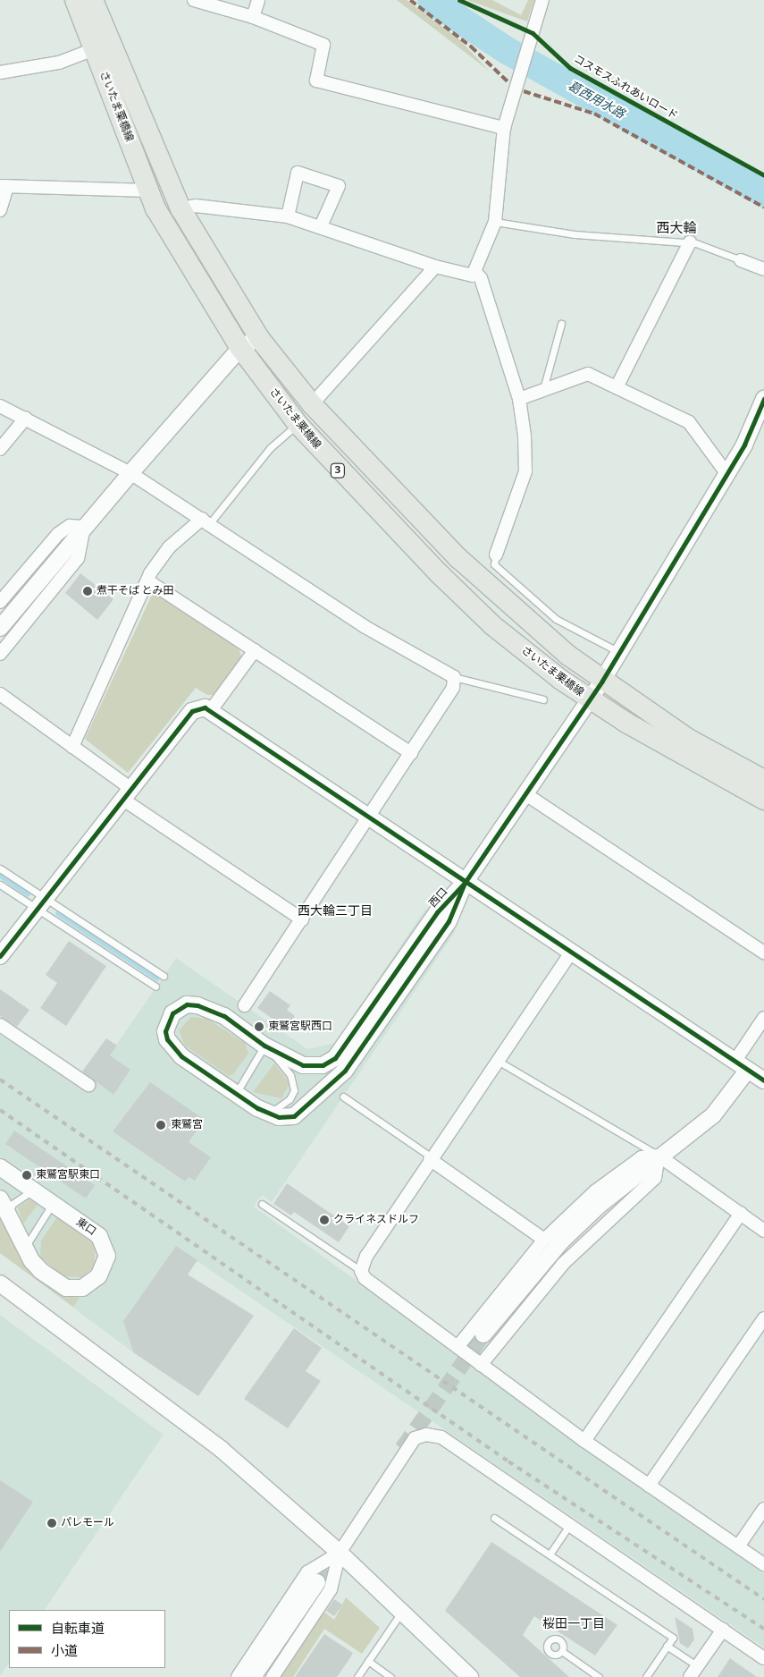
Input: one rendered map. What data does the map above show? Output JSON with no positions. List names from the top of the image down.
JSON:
{
  "streets": {
    "main road": ["さいたま栗橋線", "3"],
    "street": ["西口", "東口"],
    "cycle path": ["コスモスふれあいロード"]
  },
  "districts": ["西大輪", "西大輪三丁目", "桜田一丁目"],
  "water": ["葛西用水路"],
  "places": [
    "煮干そば とみ田",
    "東鷲宮駅西口",
    "東鷲宮",
    "東鷲宮駅東口",
    "クライネスドルフ",
    "パレモール"
  ],
  "legend": ["自転車道", "小道"]
}
